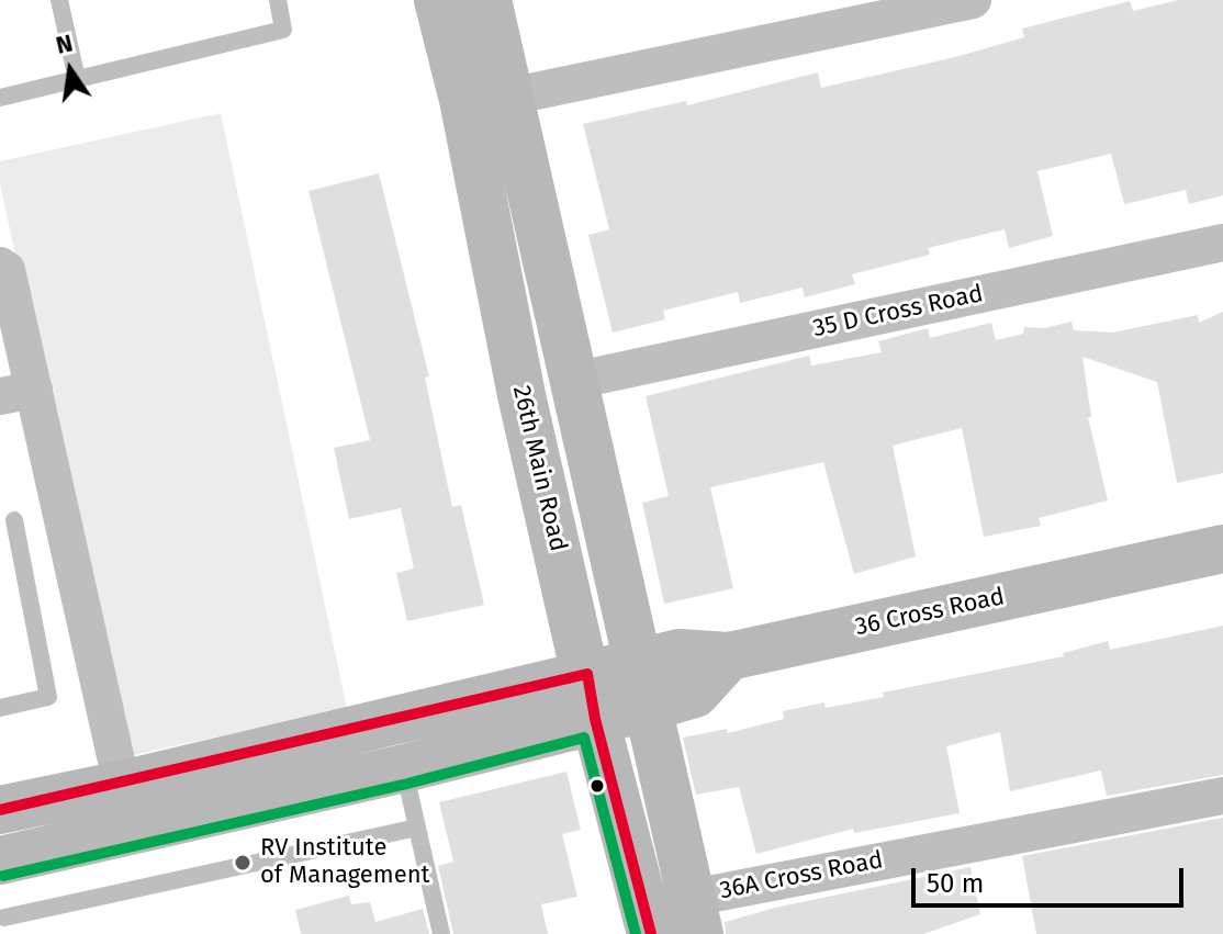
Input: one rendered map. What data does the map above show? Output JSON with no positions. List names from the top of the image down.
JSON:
{
  "streets": {
    "street": [
      "35 D Cross Road",
      "26th Main Road",
      "36 Cross Road",
      "36A Cross Road"
    ]
  },
  "crossings": [
    ["26th Main Road", "36 Cross Road"]
  ],
  "places": ["RV Institute of Management"],
  "scale_bar": "50 m",
  "north": "top"
}
